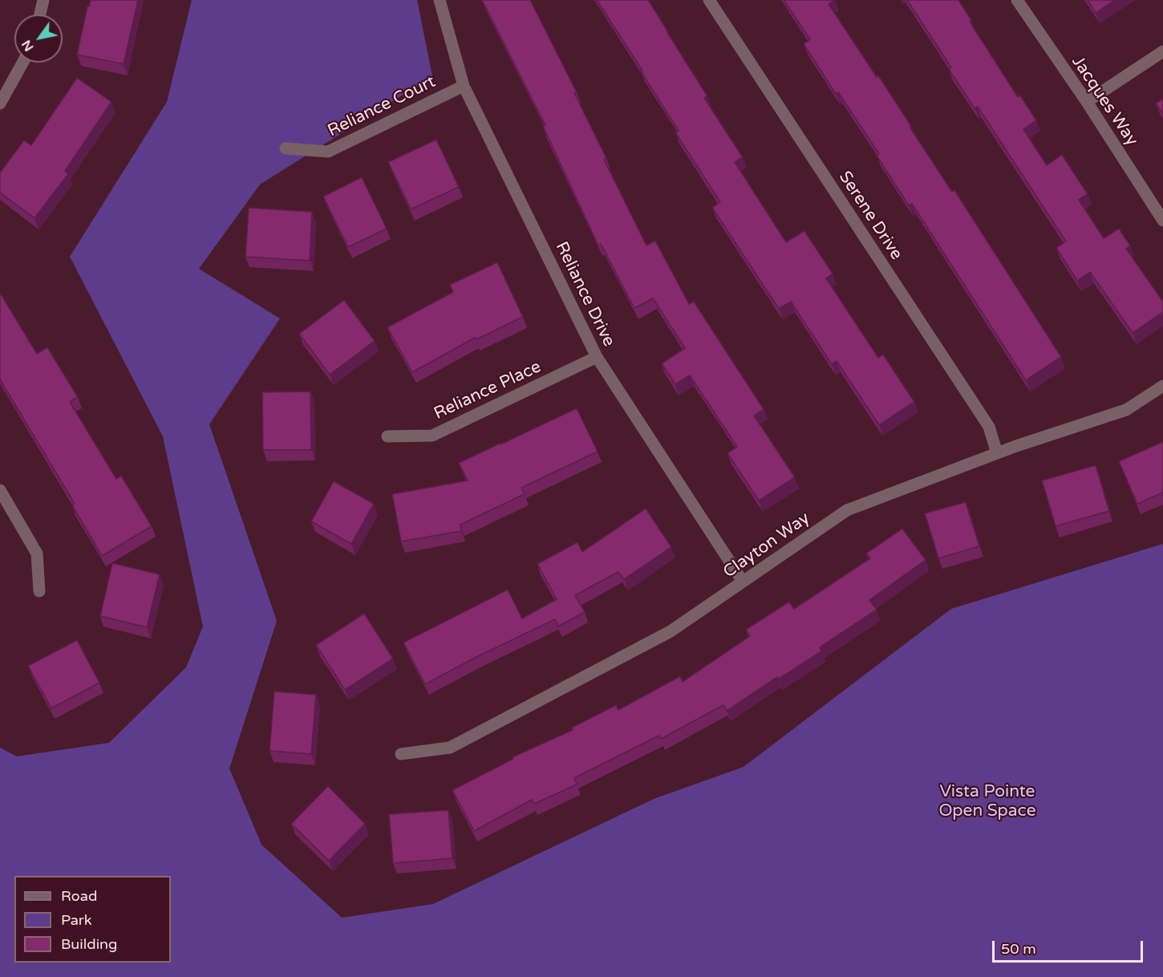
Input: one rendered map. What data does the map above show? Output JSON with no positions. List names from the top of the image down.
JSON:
{
  "streets": {
    "street": [
      "Jacques Way",
      "Reliance Court",
      "Serene Drive",
      "Reliance Drive",
      "Reliance Place",
      "Clayton Way"
    ]
  },
  "crossings": [
    ["Reliance Court", "Reliance Drive"],
    ["Serene Drive", "Clayton Way"],
    ["Reliance Drive", "Reliance Place"],
    ["Reliance Drive", "Clayton Way"]
  ],
  "parks": ["Vista Pointe Open Space"],
  "legend": ["Road", "Park", "Building"],
  "scale_bar": "50 m",
  "north": "bottom left"
}
